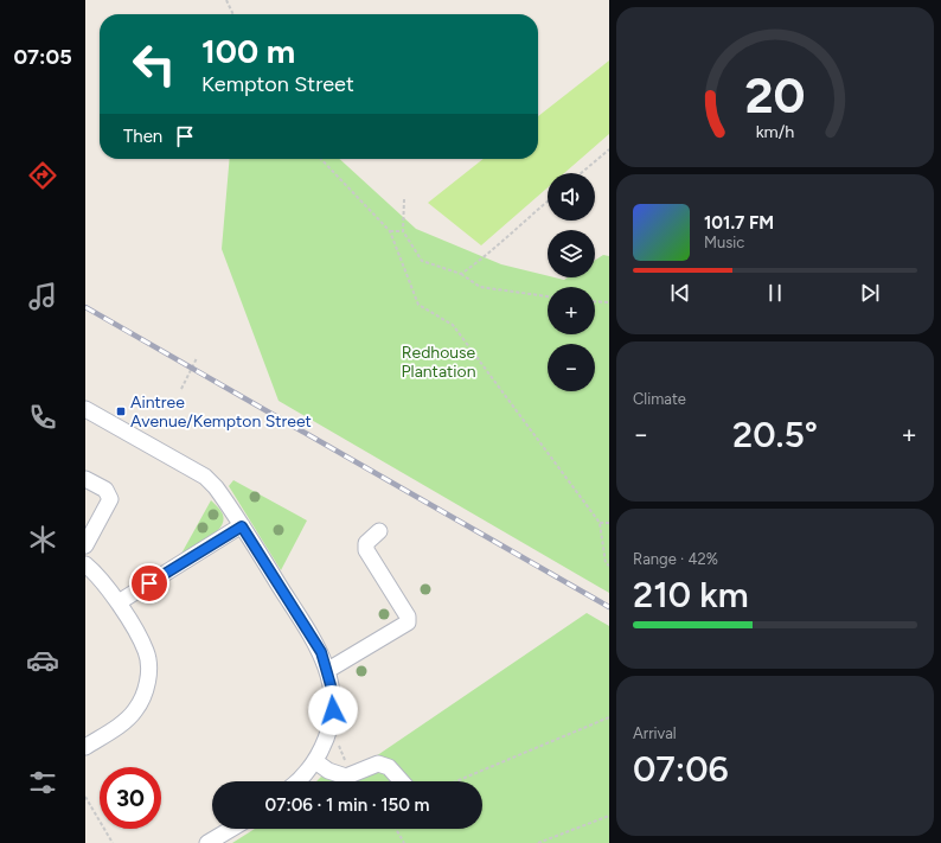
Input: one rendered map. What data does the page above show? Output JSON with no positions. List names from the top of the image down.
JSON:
{
  "parks": ["Redhouse Plantation"],
  "places": {
    "transit": ["Aintree Avenue/Kempton Street"]
  },
  "page": {
    "tabs": "07:05",
    "turn": ["100 m", "Kempton Street"],
    "then": "Then",
    "map_buttons": ["+", "−"],
    "song": ["101.7 FM", "Music"],
    "tile": [
      "Climate",
      ["Range · 42%", "210 km"],
      ["Arrival", "07:06"]
    ],
    "heat": ["−", "20.5°", "+"],
    "limit": "30",
    "trip": "07:06 · 1 min · 150 m",
    "gauge": ["20", "km/h"]
  }
}
